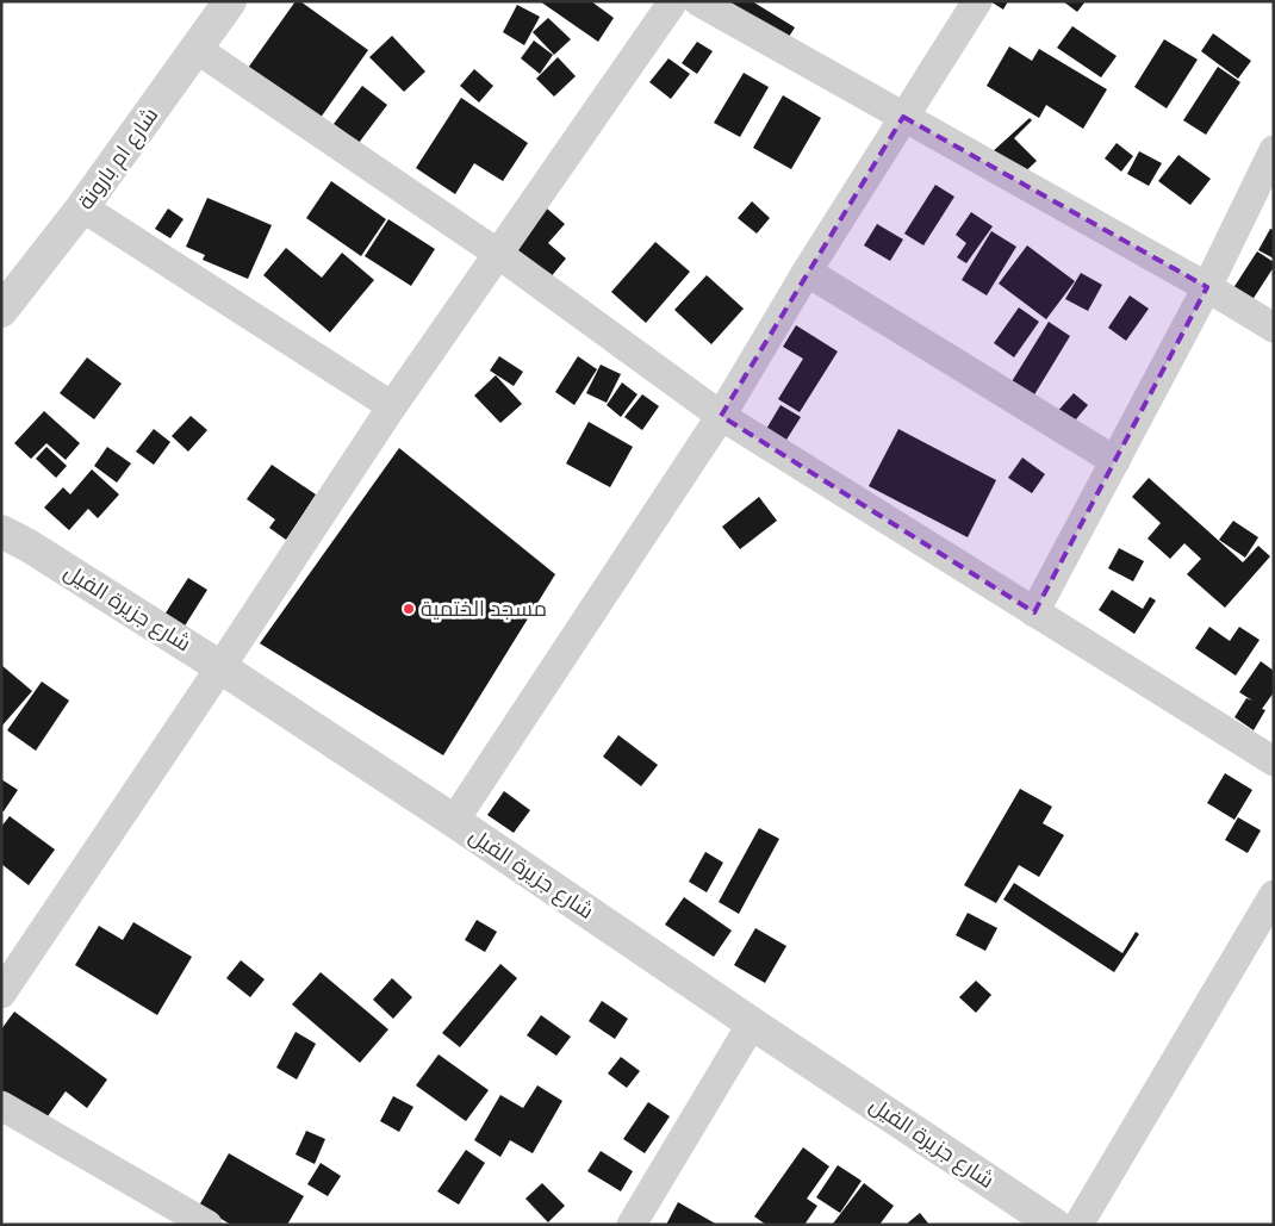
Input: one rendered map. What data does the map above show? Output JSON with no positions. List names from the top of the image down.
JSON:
{
  "streets": {
    "street": ["شارع ام بارونة", "شارع جزيرة الفيل"]
  },
  "places": ["مسجد الختمية"]
}
